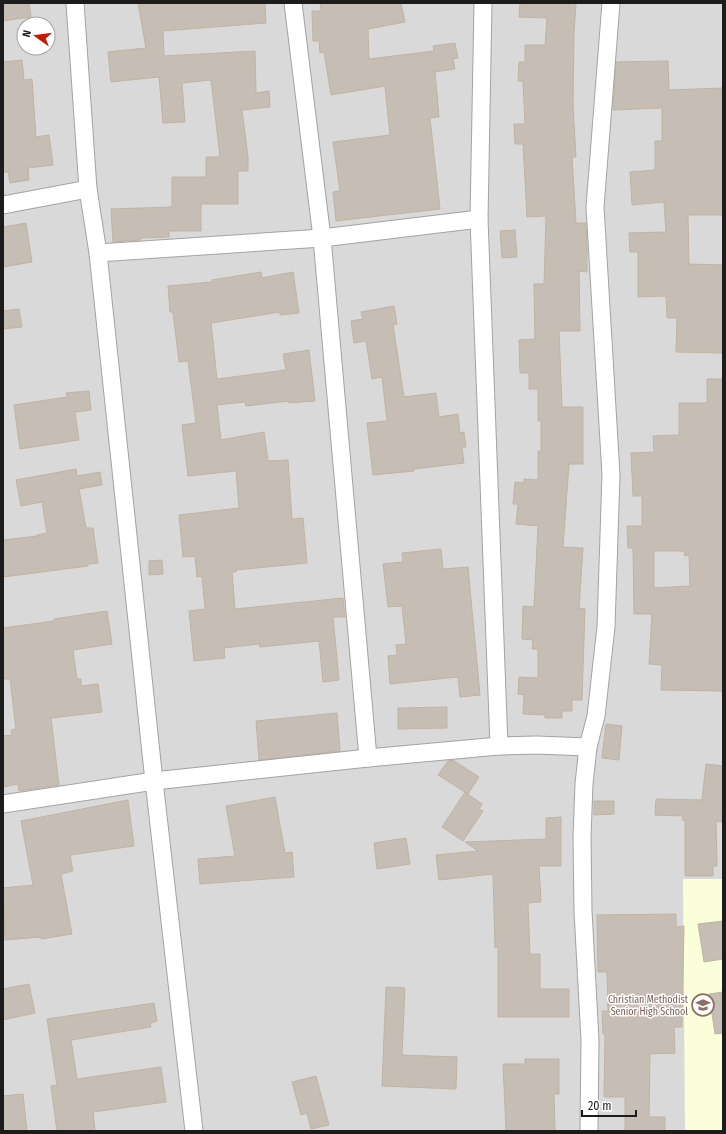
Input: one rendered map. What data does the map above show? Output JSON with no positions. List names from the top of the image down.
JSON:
{
  "places": {
    "school or university": ["Christian Methodist Senior High School"]
  },
  "scale_bar": "20 m",
  "north": "left"
}
